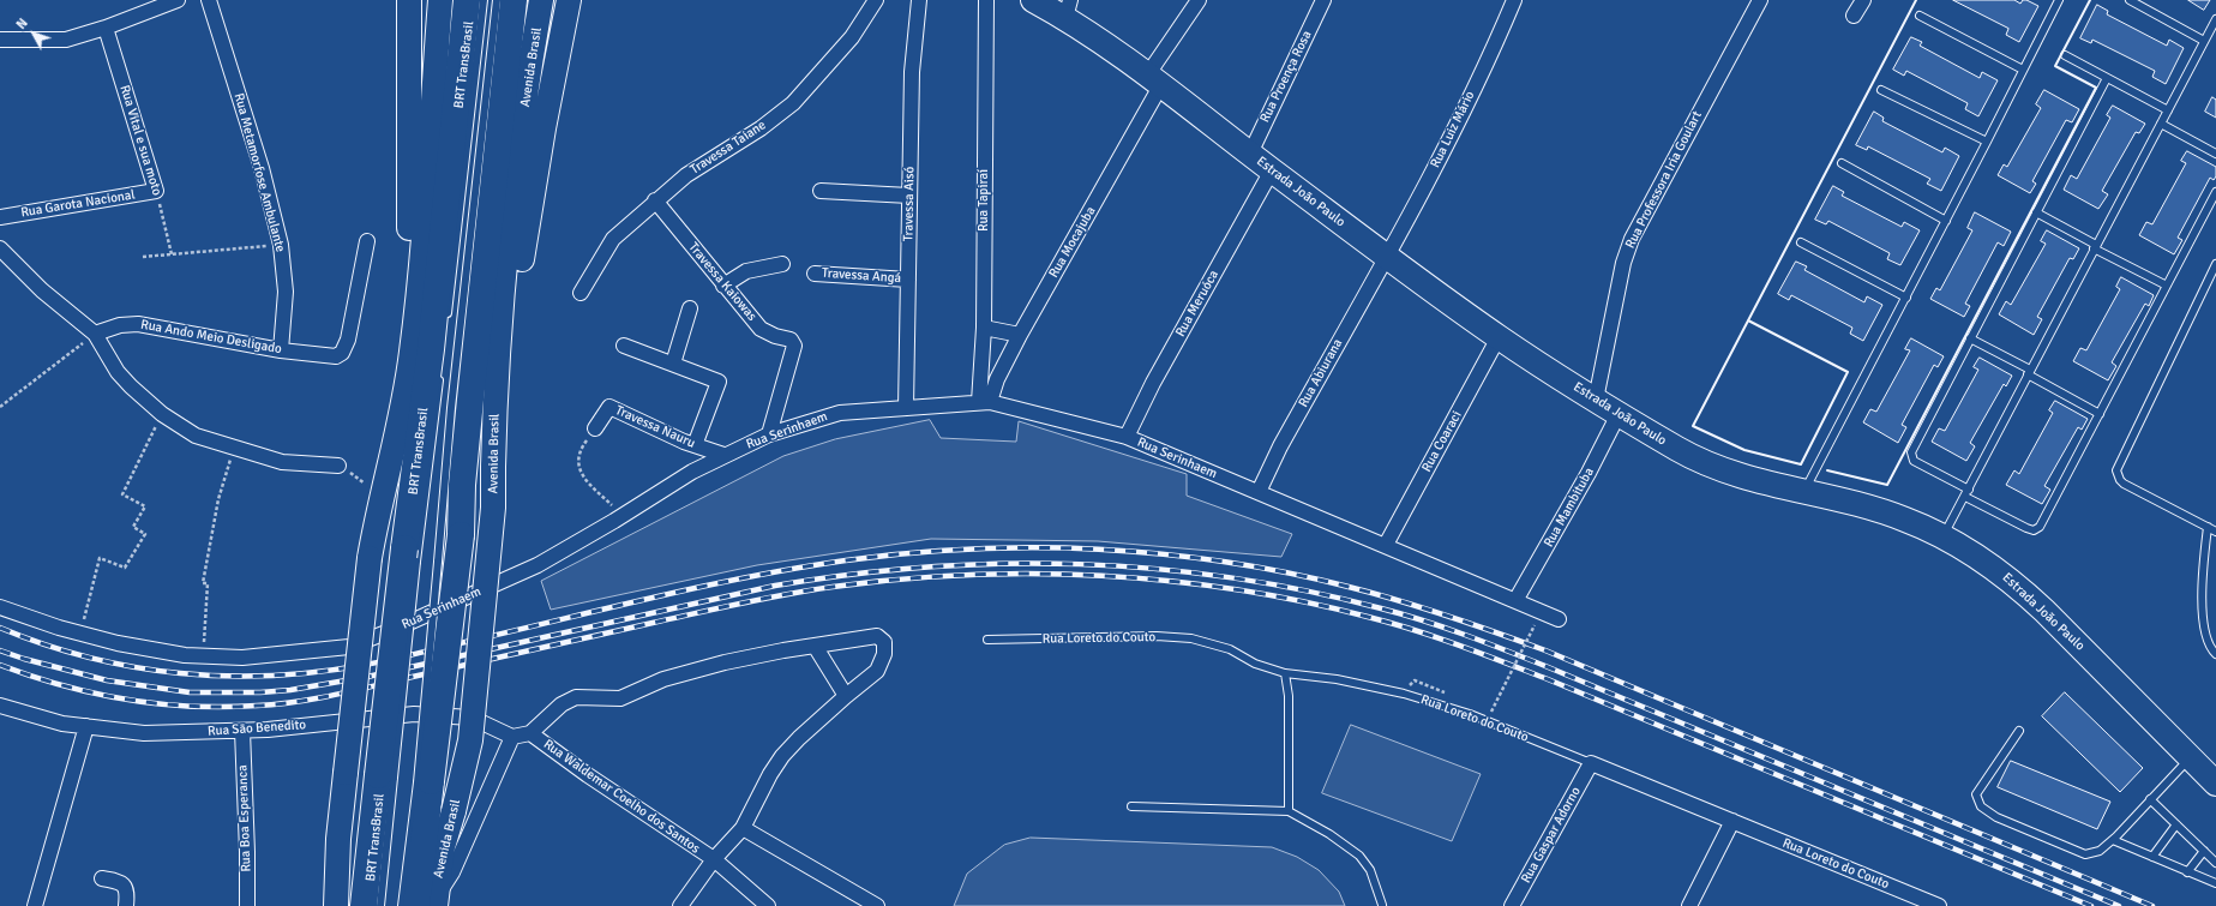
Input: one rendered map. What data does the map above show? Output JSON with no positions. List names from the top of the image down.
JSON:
{
  "streets": {
    "highway": ["Avenida Brasil"],
    "main road": ["Estrada João Paulo"],
    "street": [
      "Rua Proença Rosa",
      "Rua Luiz Mário",
      "Rua Vital e sua moto",
      "Travessa Taiane",
      "Rua Metamorfose Ambulante",
      "Rua Professora Iria Goulart",
      "Rua Tapiraí",
      "Rua Garota Nacional",
      "Travessa Aisó",
      "Rua Mocajuba",
      "Travessa Angá",
      "Travessa Kaiowas",
      "Rua Meruóca",
      "Rua Ando Meio Desligado",
      "Rua Abiurana",
      "Travessa Nauru",
      "Rua Serinhaem",
      "Rua Coaraci",
      "Rua Mambituba",
      "Rua Loreto do Couto",
      "Rua Sāo Benedito",
      "Rua Waldemar Coelho dos Santos",
      "Rua Boa Esperanca",
      "Rua Gaspar Adorno"
    ],
    "lane": ["BRT TransBrasil"]
  },
  "crossings": [
    ["BRT TransBrasil", "Avenida Brasil"],
    ["Rua Proença Rosa", "Estrada João Paulo"],
    ["Rua Luiz Mário", "Estrada João Paulo"],
    ["Rua Luiz Mário", "Rua Abiurana"],
    ["Rua Vital e sua moto", "Rua Garota Nacional"],
    ["Travessa Taiane", "Travessa Kaiowas"],
    ["Rua Metamorfose Ambulante", "Rua Ando Meio Desligado"],
    ["Rua Professora Iria Goulart", "Estrada João Paulo"],
    ["Estrada João Paulo", "Rua Mocajuba"],
    ["Estrada João Paulo", "Rua Meruóca"],
    ["Estrada João Paulo", "Rua Abiurana"],
    ["Estrada João Paulo", "Rua Coaraci"],
    ["Estrada João Paulo", "Rua Mambituba"],
    ["Rua Tapiraí", "Rua Mocajuba"],
    ["Rua Tapiraí", "Rua Serinhaem"],
    ["Travessa Aisó", "Travessa Angá"],
    ["Travessa Aisó", "Rua Serinhaem"],
    ["Rua Mocajuba", "Rua Serinhaem"],
    ["Travessa Kaiowas", "Rua Serinhaem"],
    ["Rua Meruóca", "Rua Serinhaem"],
    ["Rua Abiurana", "Rua Serinhaem"],
    ["Travessa Nauru", "Rua Serinhaem"],
    ["Rua Serinhaem", "Rua Coaraci"],
    ["Rua Serinhaem", "Rua Mambituba"],
    ["Rua Loreto do Couto", "Rua Gaspar Adorno"],
    ["Rua Sāo Benedito", "Rua Boa Esperanca"]
  ],
  "north": "top left"
}
